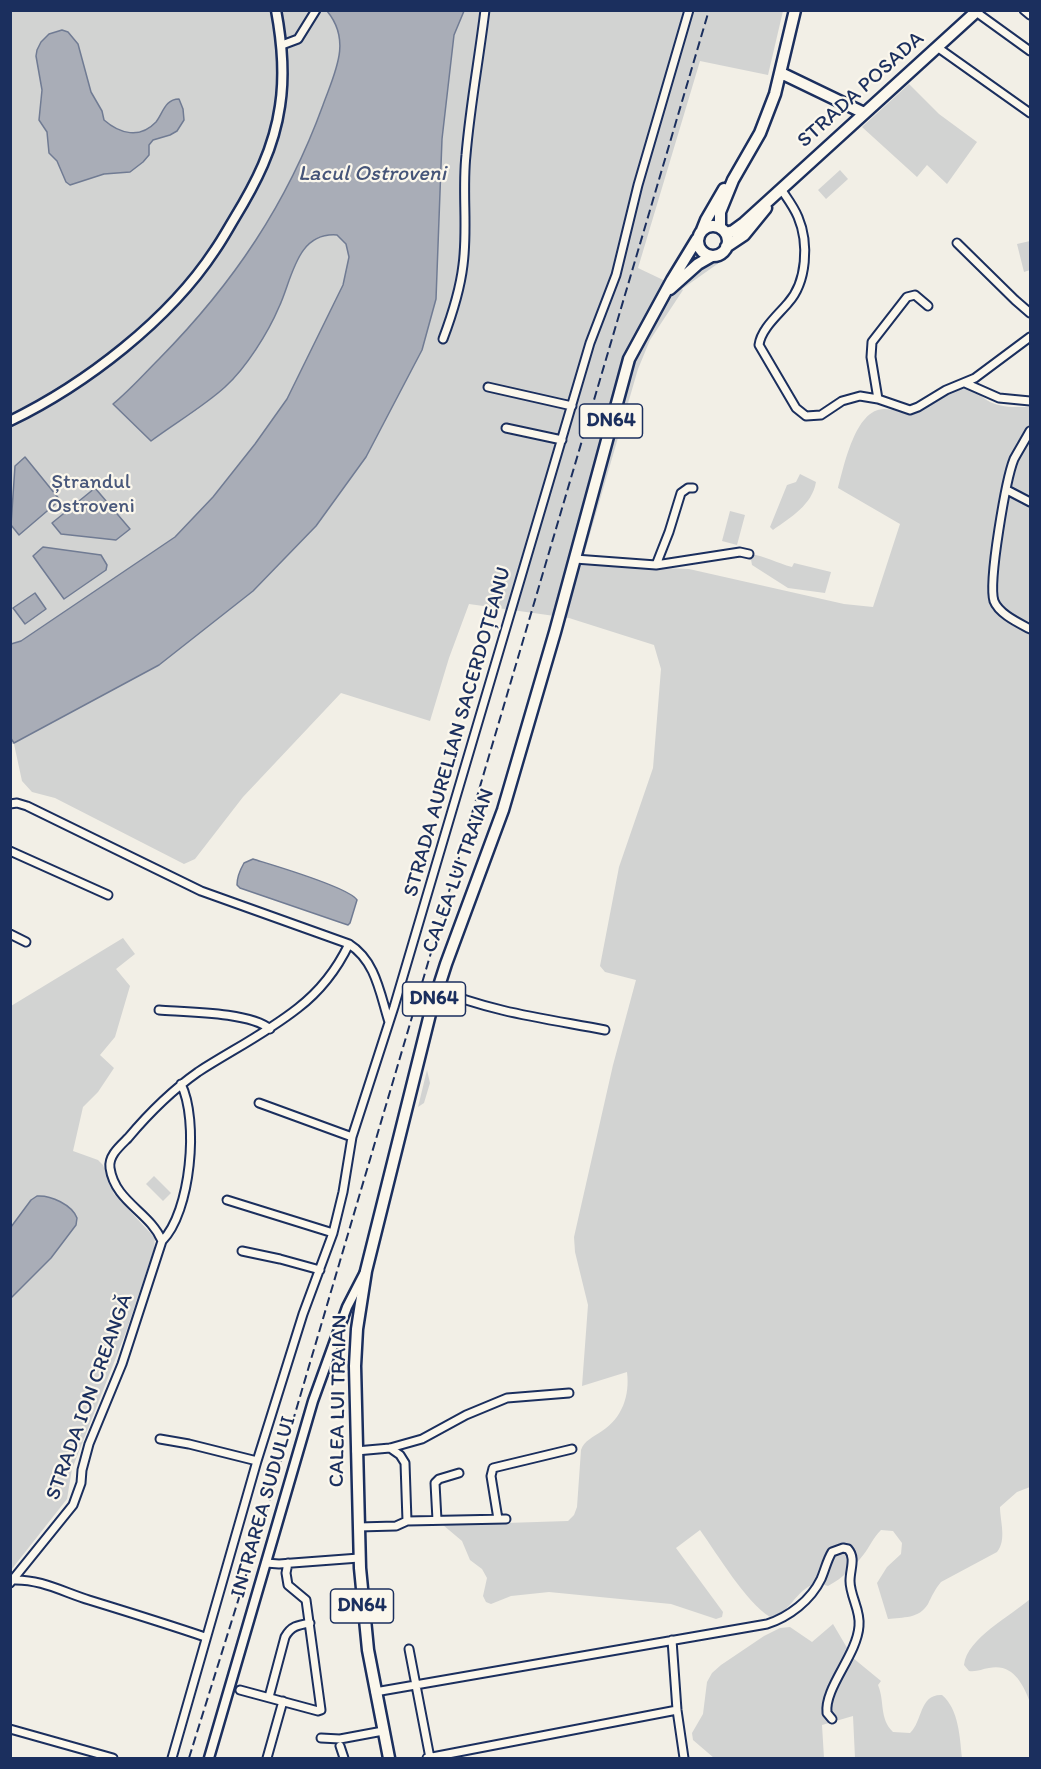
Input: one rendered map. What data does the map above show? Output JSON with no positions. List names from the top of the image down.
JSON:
{
  "streets": {
    "main road": ["STRADA POSADA", "DN64", "CALEA LUI TRAIAN"],
    "street": ["STRADA AURELIAN SACERDOȚEANU", "STRADA ION CREANGĂ", "INTRAREA SUDULUI"]
  },
  "crossings": [
    ["STRADA POSADA", "CALEA LUI TRAIAN"],
    ["CALEA LUI TRAIAN", "INTRAREA SUDULUI"]
  ],
  "water": ["Lacul Ostroveni"],
  "parks": ["Ștrandul Ostroveni"]
}
